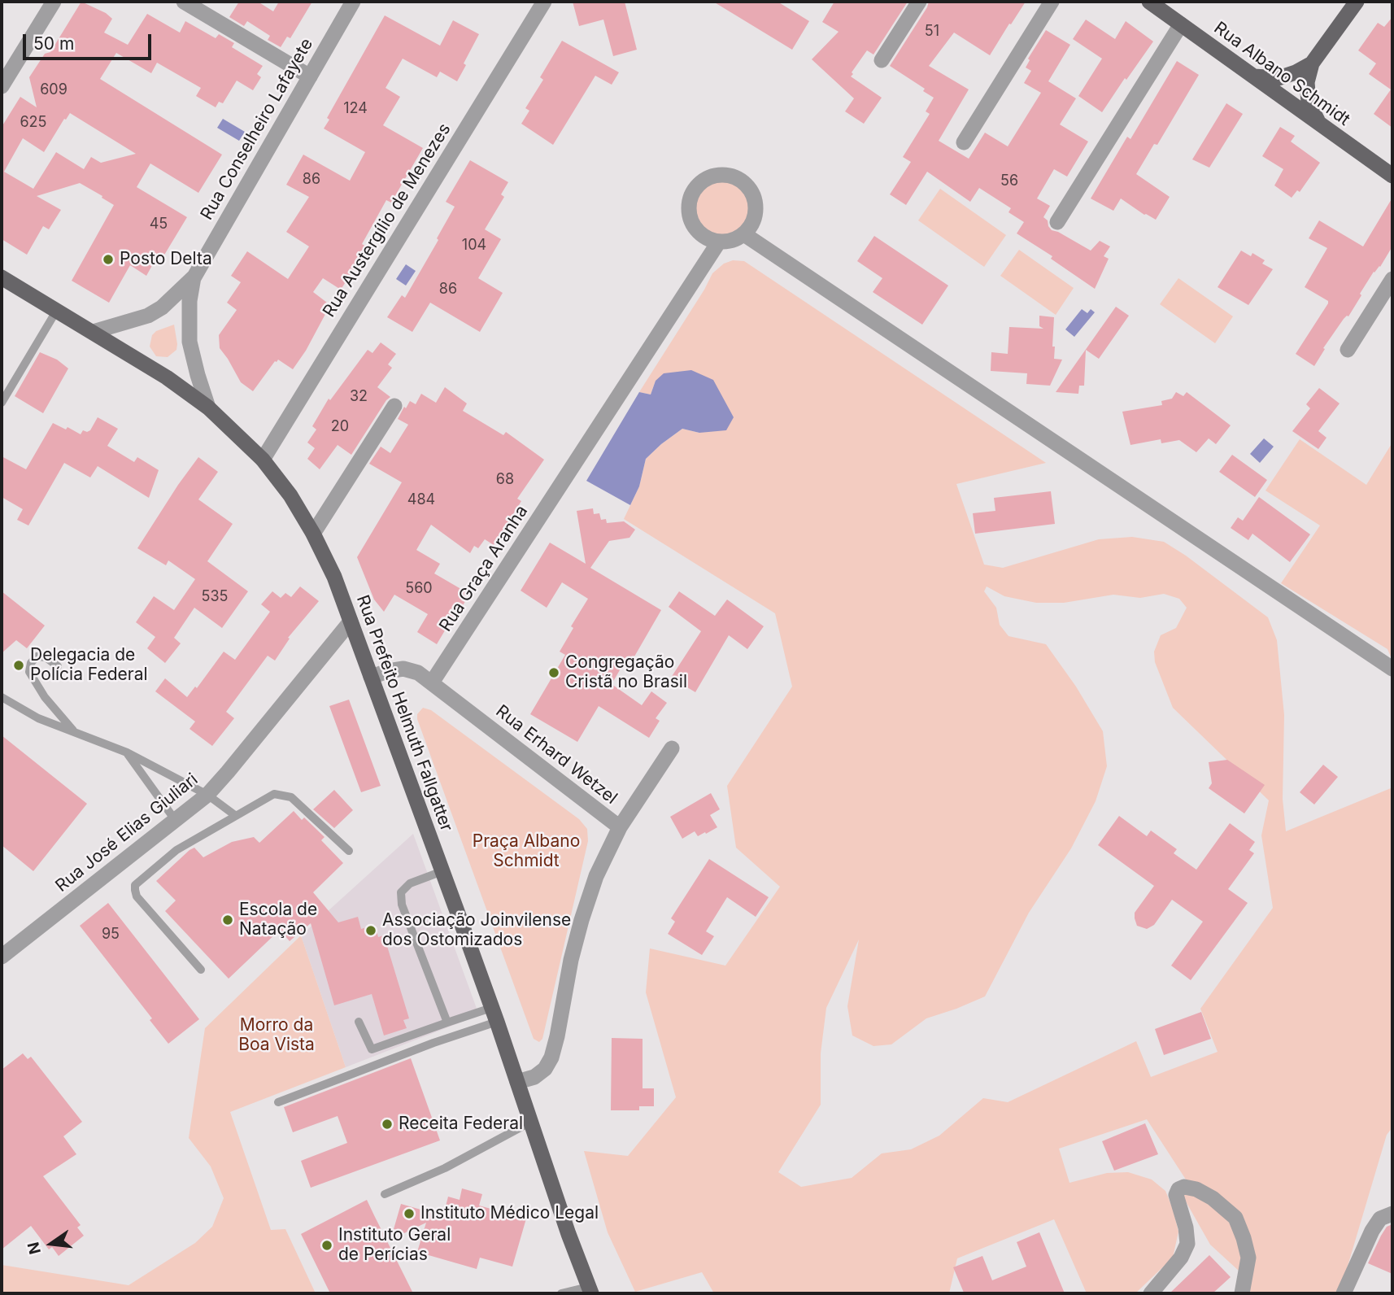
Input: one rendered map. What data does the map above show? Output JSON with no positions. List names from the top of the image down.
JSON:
{
  "streets": {
    "main road": ["Rua Albano Schmidt", "Rua Prefeito Helmuth Fallgatter"],
    "street": [
      "Rua Conselheiro Lafayete",
      "Rua Austergílio de Menezes",
      "Rua Graça Aranha",
      "Rua Erhard Wetzel",
      "Rua José Elias Giuliari"
    ]
  },
  "crossings": [
    ["Rua Conselheiro Lafayete", "Rua Prefeito Helmuth Fallgatter"],
    ["Rua Austergílio de Menezes", "Rua Prefeito Helmuth Fallgatter"],
    ["Rua Graça Aranha", "Rua Erhard Wetzel"],
    ["Rua Prefeito Helmuth Fallgatter", "Rua Erhard Wetzel"],
    ["Rua Prefeito Helmuth Fallgatter", "Rua José Elias Giuliari"]
  ],
  "parks": ["Praça Albano Schmidt", "Morro da Boa Vista"],
  "places": [
    "Posto Delta",
    "Delegacia de Polícia Federal",
    "Congregação Cristã no Brasil",
    "Escola de Natação",
    "Associação Joinvilense dos Ostomizados",
    "Receita Federal",
    "Instituto Médico Legal",
    "Instituto Geral de Perícias"
  ],
  "house_numbers": [
    "51",
    "609",
    "124",
    "625",
    "86",
    "56",
    "45",
    "104",
    "86",
    "32",
    "20",
    "68",
    "484",
    "560",
    "535",
    "95"
  ],
  "scale_bar": "50 m",
  "north": "left"
}
